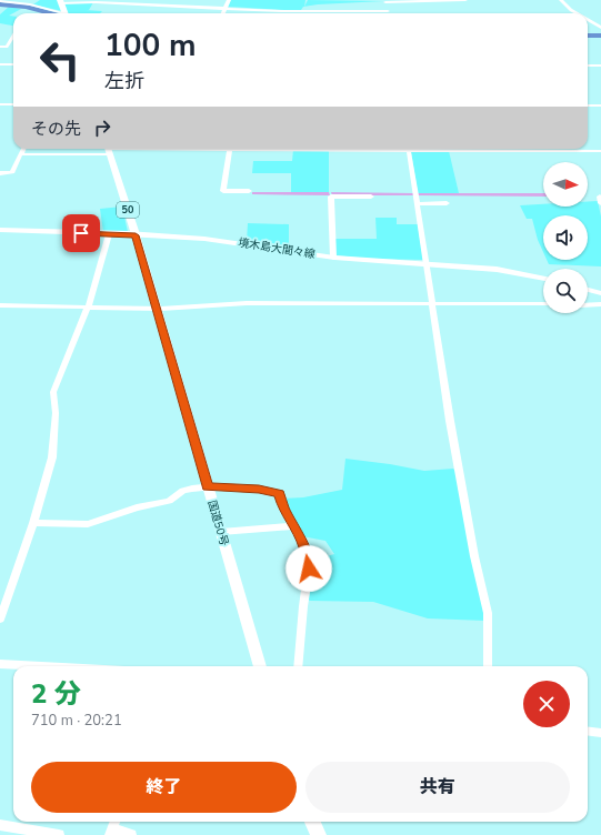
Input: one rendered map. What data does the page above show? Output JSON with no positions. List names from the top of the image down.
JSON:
{
  "streets": {
    "highway": ["50", "国道50号"],
    "main road": ["境木島大間々線"]
  },
  "crossings": [
    ["境木島大間々線", "国道50号"]
  ],
  "north": "right",
  "page": {
    "turn": ["100 m", "左折"],
    "then": "その先",
    "heading": ["2 分", "710 m · 20:21"],
    "buttons": ["終了", "共有"]
  }
}
